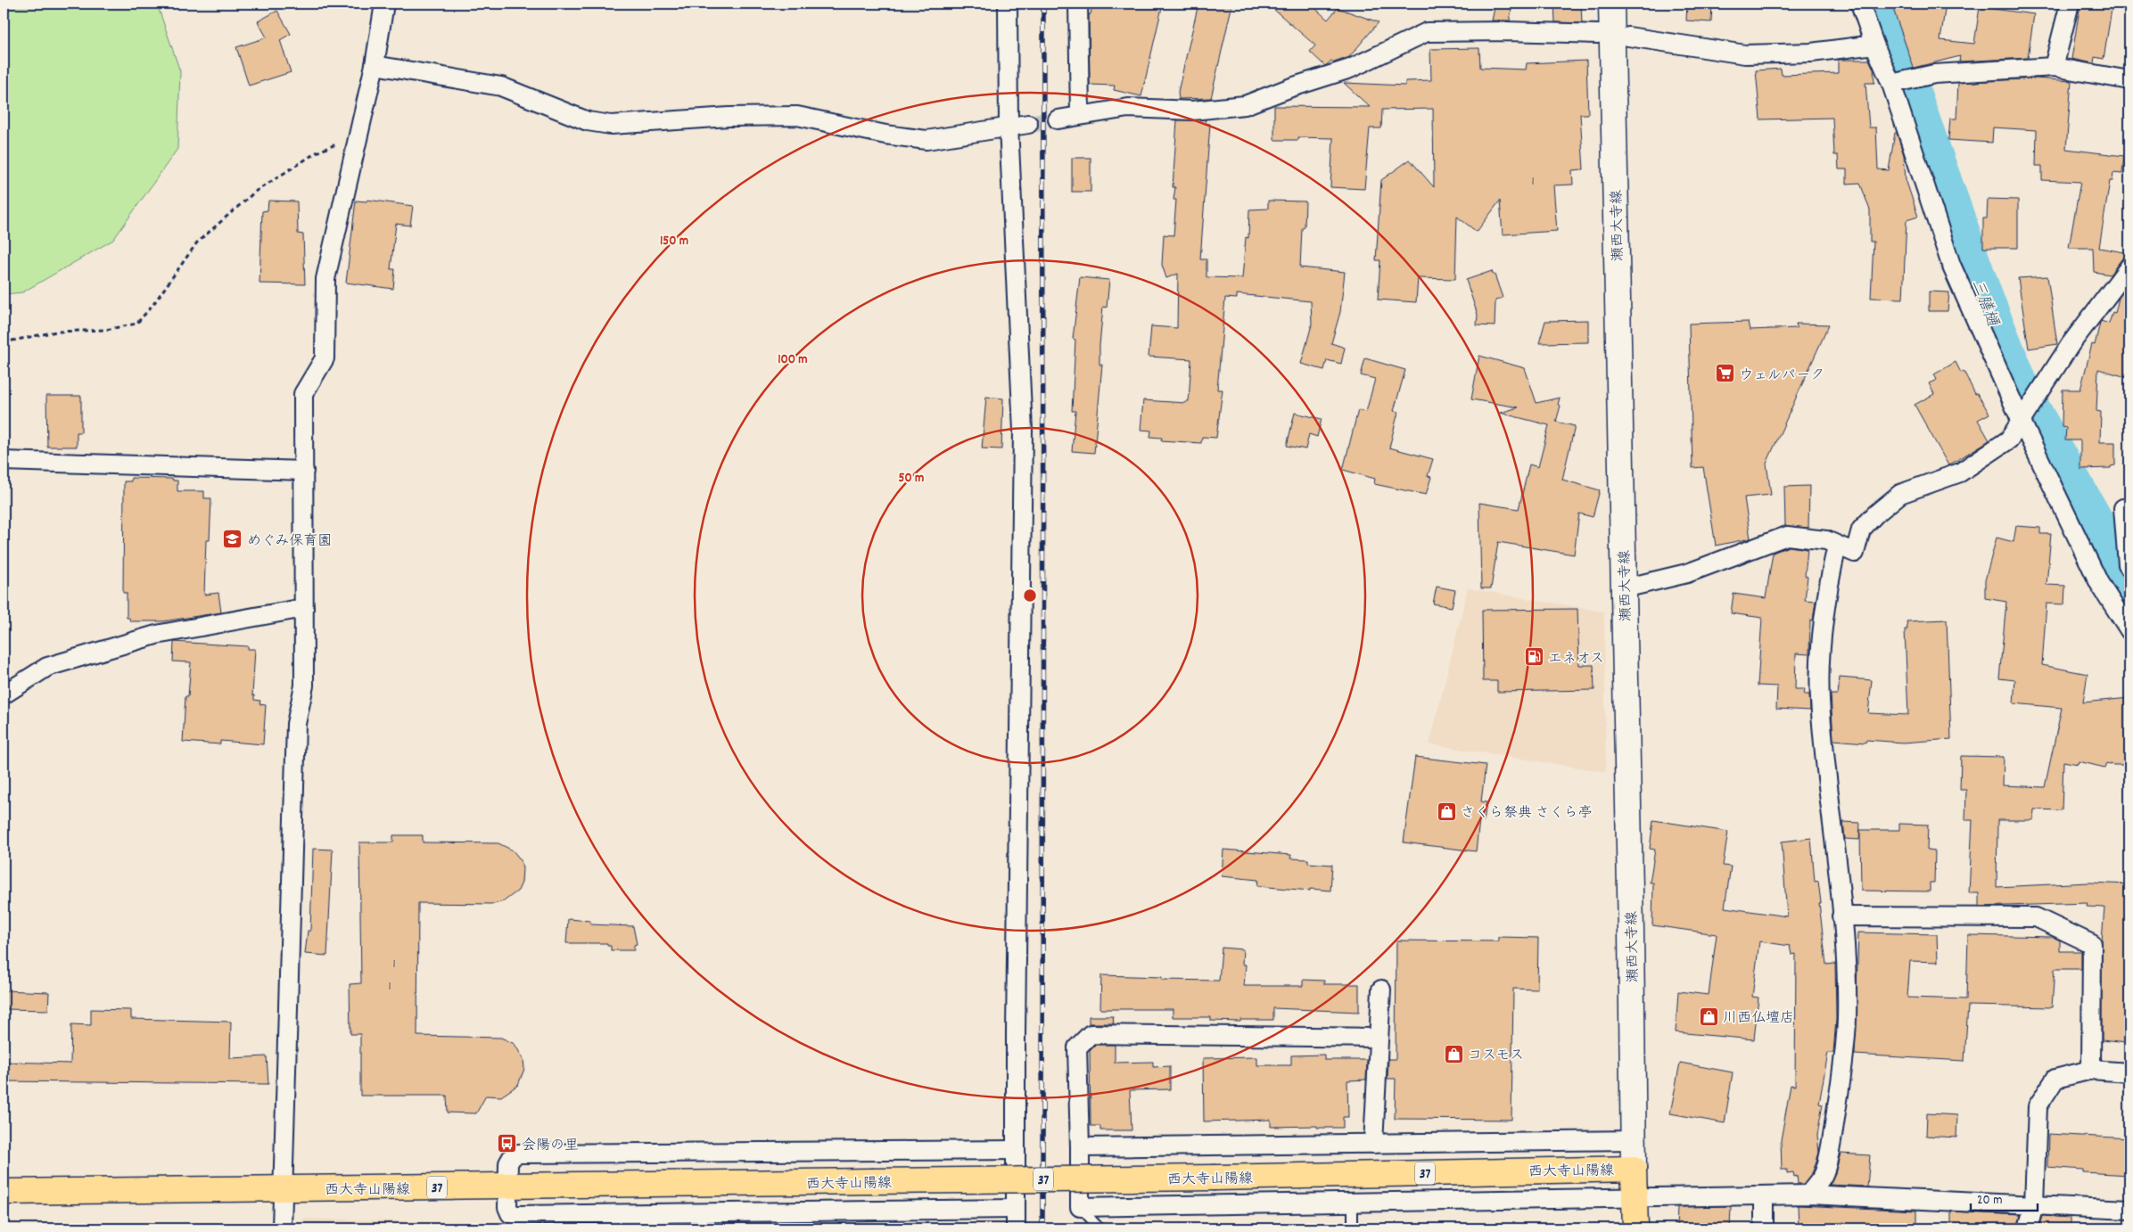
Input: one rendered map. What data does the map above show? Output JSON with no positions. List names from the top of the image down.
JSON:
{
  "streets": {
    "main road": ["瀬西大寺線", "西大寺山陽線", "37"]
  },
  "crossings": [
    ["瀬西大寺線", "西大寺山陽線"]
  ],
  "water": ["三膳樋"],
  "places": {
    "supermarket": ["ウェルパーク"],
    "school or university": ["めぐみ保育園"],
    "fuel station": ["エネオス"],
    "shop": ["さくら祭典 さくら亭", "川西仏壇店", "コスモス"],
    "bus stop": ["会陽の里"]
  },
  "house_numbers": ["1", "1", "1"],
  "scale_bar": "20 m",
  "rings": ["150 m", "100 m", "50 m"]
}
